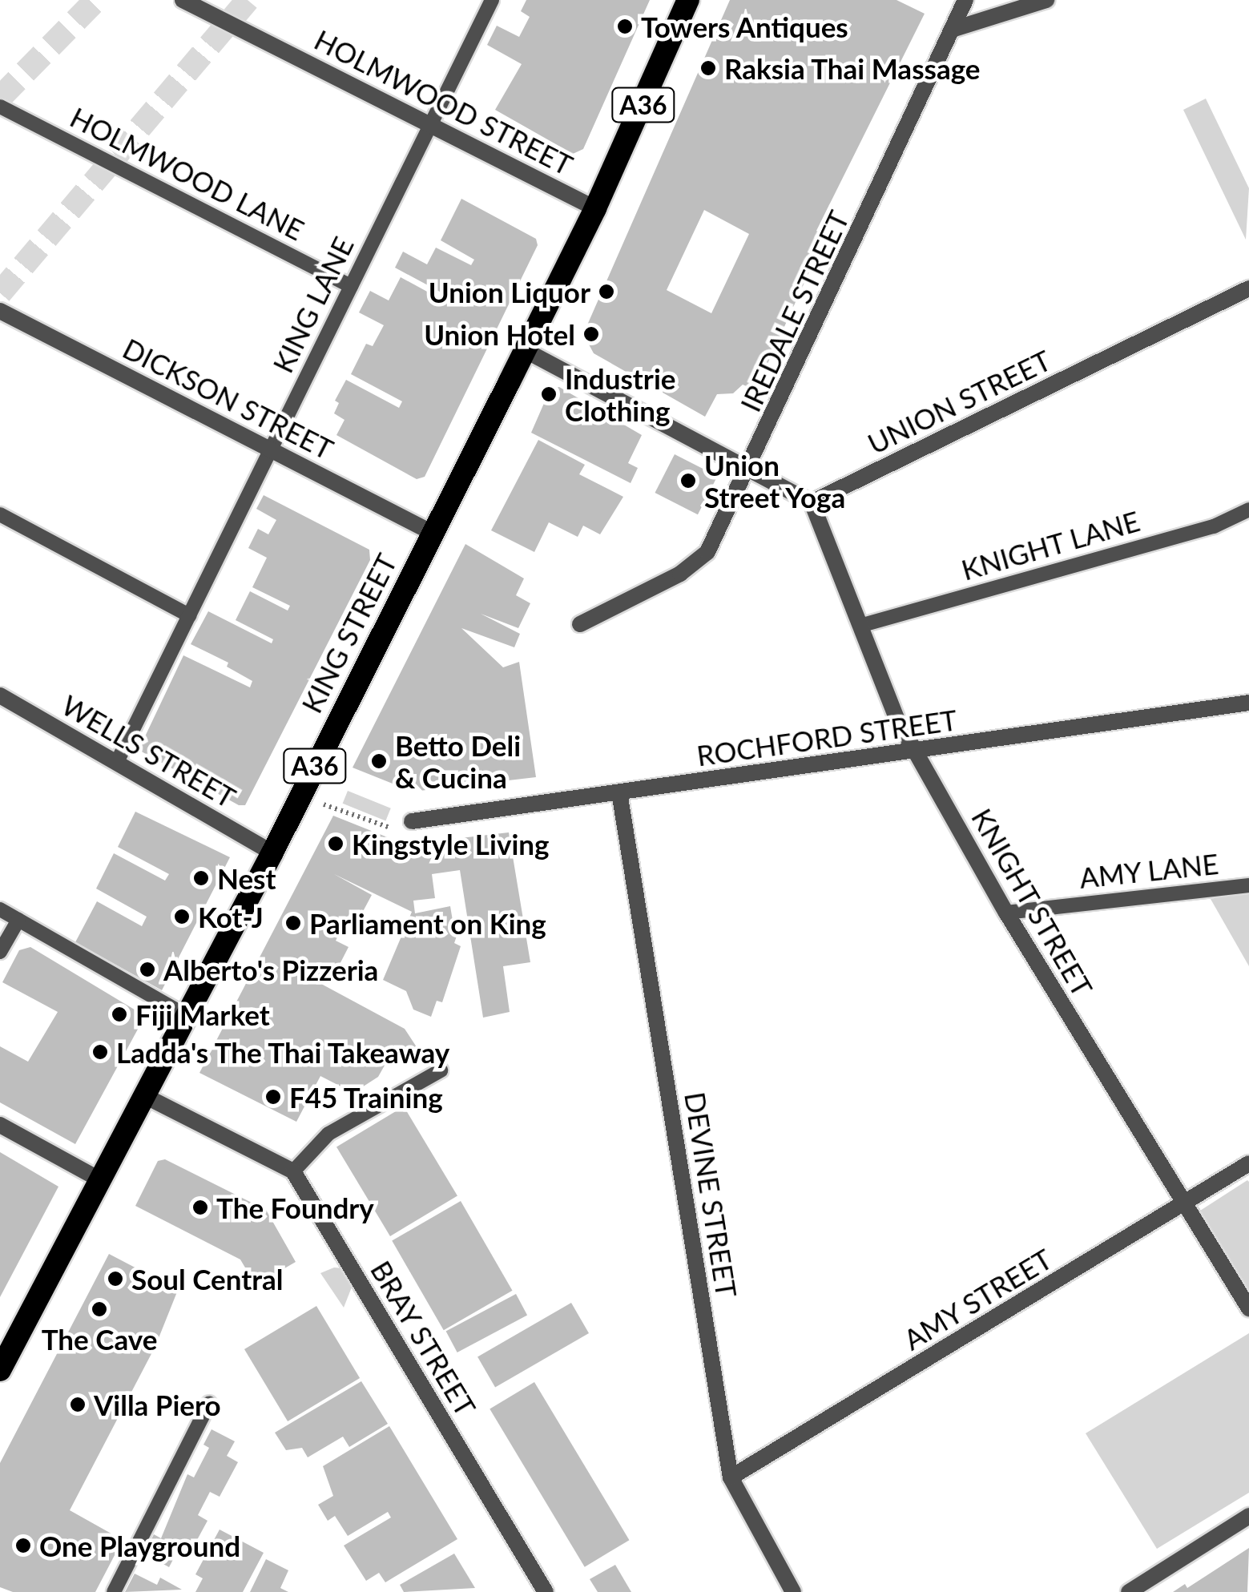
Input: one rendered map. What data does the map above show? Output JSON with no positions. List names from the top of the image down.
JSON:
{
  "streets": {
    "highway": ["A36", "KING STREET"],
    "street": [
      "HOLMWOOD STREET",
      "IREDALE STREET",
      "DICKSON STREET",
      "UNION STREET",
      "ROCHFORD STREET",
      "WELLS STREET",
      "KNIGHT STREET",
      "DEVINE STREET",
      "AMY STREET",
      "BRAY STREET"
    ],
    "lane": [
      "HOLMWOOD LANE",
      "KING LANE",
      "KNIGHT LANE",
      "AMY LANE"
    ]
  },
  "crossings": [
    ["HOLMWOOD STREET", "KING LANE"],
    ["HOLMWOOD STREET", "KING STREET"],
    ["HOLMWOOD LANE", "KING LANE"],
    ["KING LANE", "DICKSON STREET"],
    ["KING LANE", "WELLS STREET"],
    ["DICKSON STREET", "KING STREET"],
    ["UNION STREET", "KNIGHT STREET"],
    ["KNIGHT LANE", "KNIGHT STREET"],
    ["KING STREET", "WELLS STREET"],
    ["ROCHFORD STREET", "KNIGHT STREET"],
    ["ROCHFORD STREET", "DEVINE STREET"],
    ["AMY LANE", "KNIGHT STREET"],
    ["KNIGHT STREET", "AMY STREET"],
    ["DEVINE STREET", "AMY STREET"]
  ],
  "places": [
    "Towers Antiques",
    "Raksia Thai Massage",
    "Union Liquor",
    "Union Hotel",
    "Industrie Clothing",
    "Union Street Yoga",
    "Betto Deli & Cucina",
    "Kingstyle Living",
    "Nest",
    "Kot-J",
    "Parliament on King",
    "Alberto's Pizzeria",
    "Fiji Market",
    "Ladda's The Thai Takeaway",
    "F45 Training",
    "The Foundry",
    "Soul Central",
    "The Cave",
    "Villa Piero",
    "One Playground"
  ]
}
